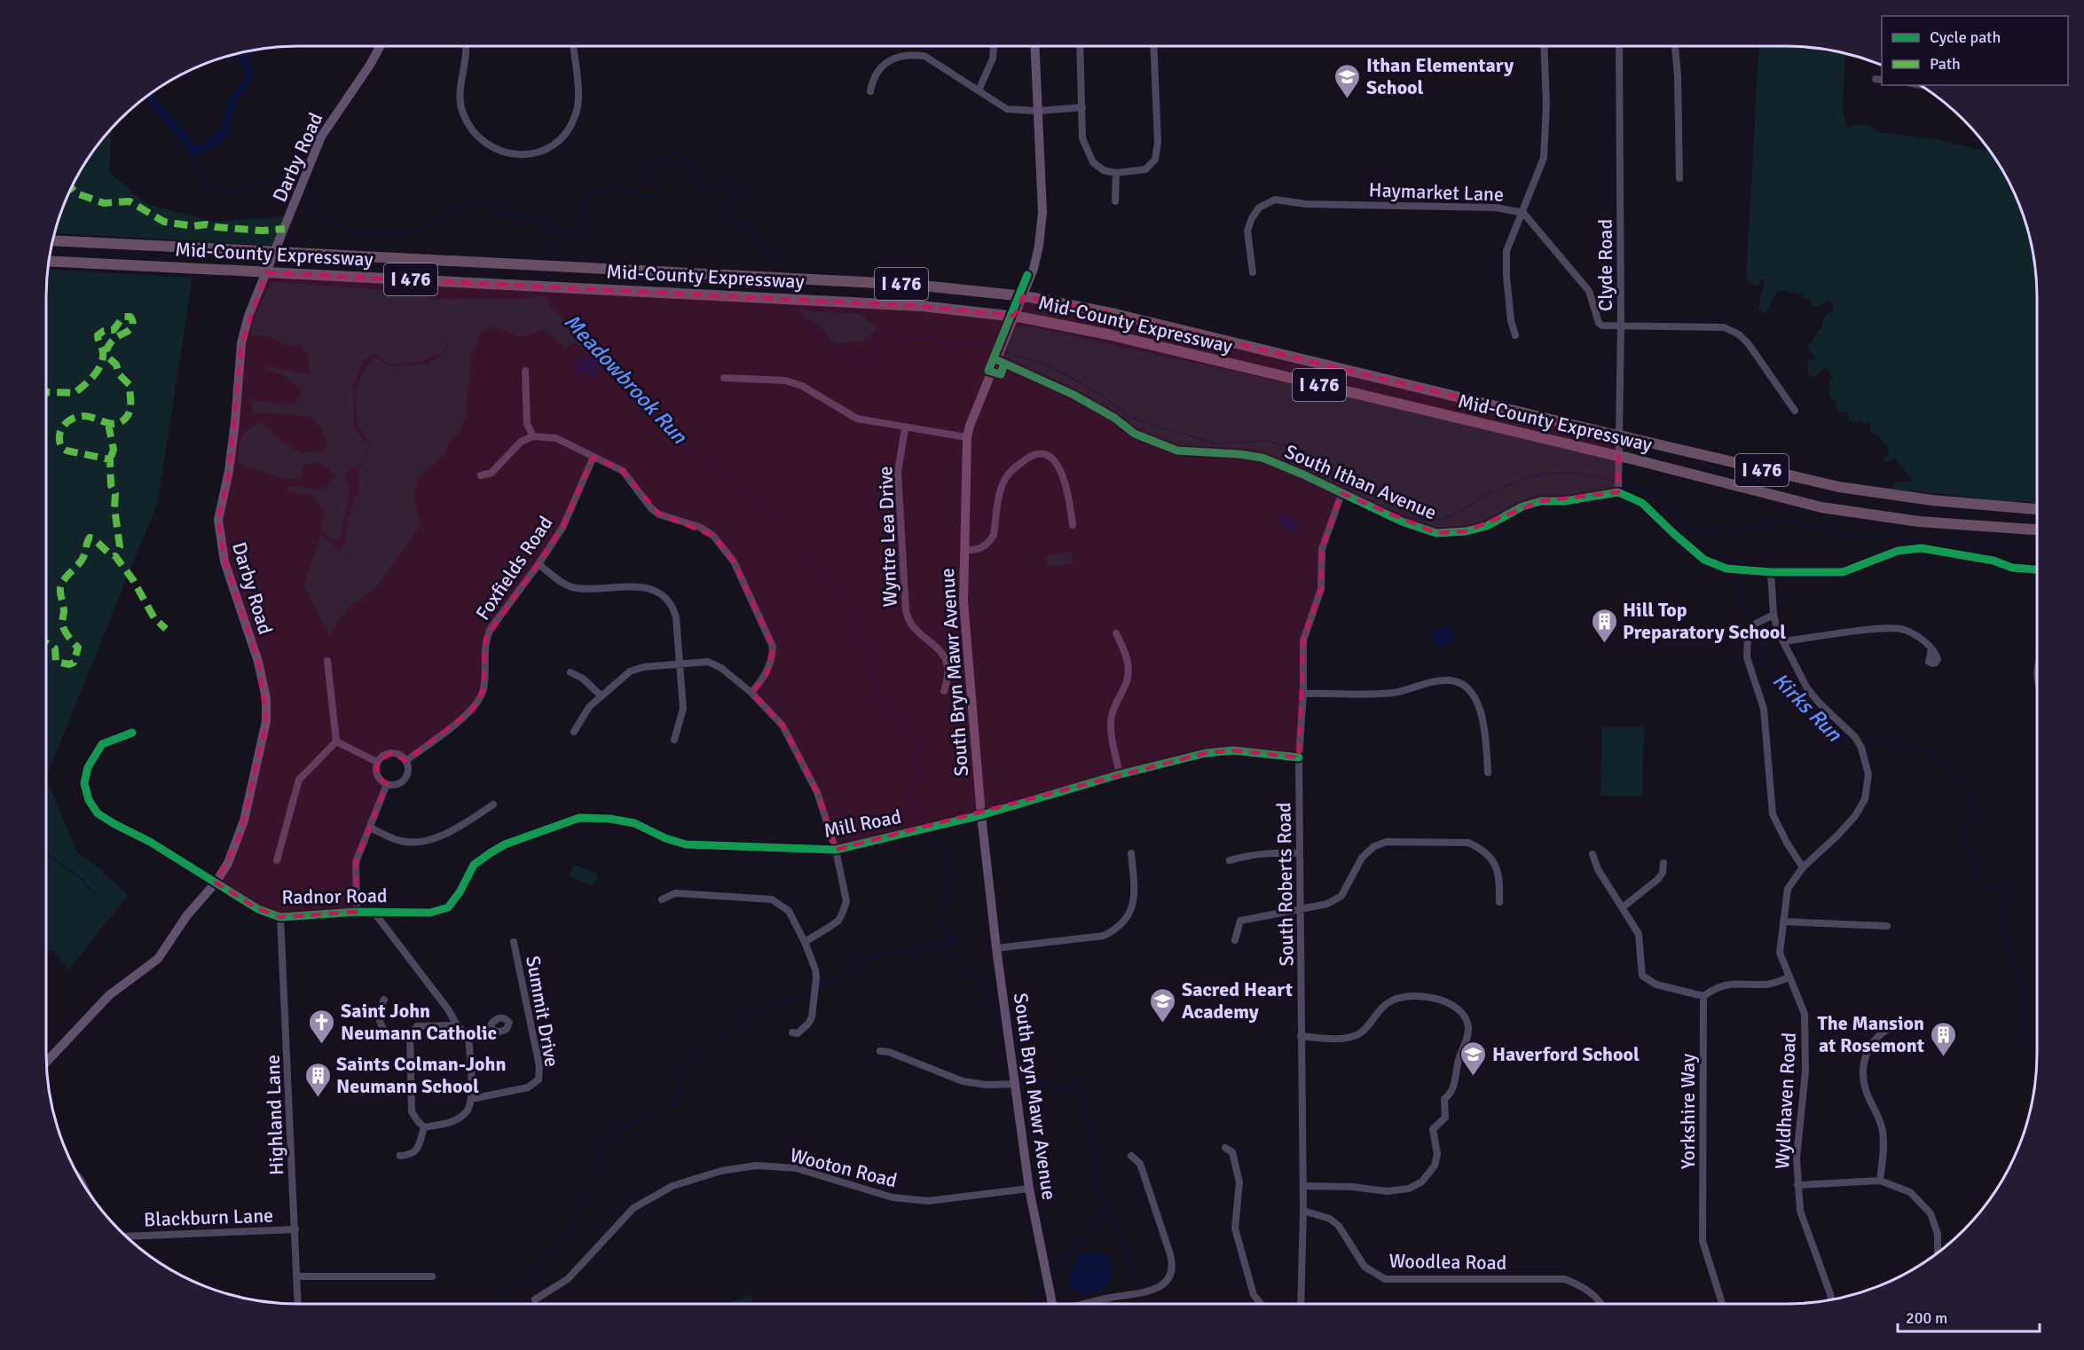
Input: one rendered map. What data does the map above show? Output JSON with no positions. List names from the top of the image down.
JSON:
{
  "streets": {
    "highway": ["Mid-County Expressway", "I 476"],
    "main road": ["Darby Road", "South Bryn Mawr Avenue"],
    "street": [
      "Haymarket Lane",
      "Clyde Road",
      "South Ithan Avenue",
      "Wyntre Lea Drive",
      "Foxfields Road",
      "Mill Road",
      "South Roberts Road",
      "Radnor Road",
      "Summit Drive",
      "Wyldhaven Road",
      "Yorkshire Way",
      "Highland Lane",
      "Wooton Road",
      "Blackburn Lane",
      "Woodlea Road"
    ]
  },
  "crossings": [
    ["Darby Road", "Radnor Road"],
    ["Haymarket Lane", "Clyde Road"],
    ["Clyde Road", "South Ithan Avenue"],
    ["South Ithan Avenue", "South Bryn Mawr Avenue"],
    ["South Ithan Avenue", "South Roberts Road"],
    ["South Bryn Mawr Avenue", "Mill Road"],
    ["South Bryn Mawr Avenue", "Wooton Road"],
    ["Mill Road", "South Roberts Road"],
    ["Mill Road", "Radnor Road"],
    ["South Roberts Road", "Woodlea Road"],
    ["Radnor Road", "Highland Lane"],
    ["Highland Lane", "Blackburn Lane"]
  ],
  "water": ["Meadowbrook Run", "Kirks Run"],
  "places": {
    "school or university": ["Ithan Elementary School", "Sacred Heart Academy", "Haverford School"],
    "building": ["Hill Top Preparatory School", "The Mansion at Rosemont", "Saints Colman-John Neumann School"],
    "church": ["Saint John Neumann Catholic"]
  },
  "legend": ["Cycle path", "Path"],
  "scale_bar": "200 m"
}
